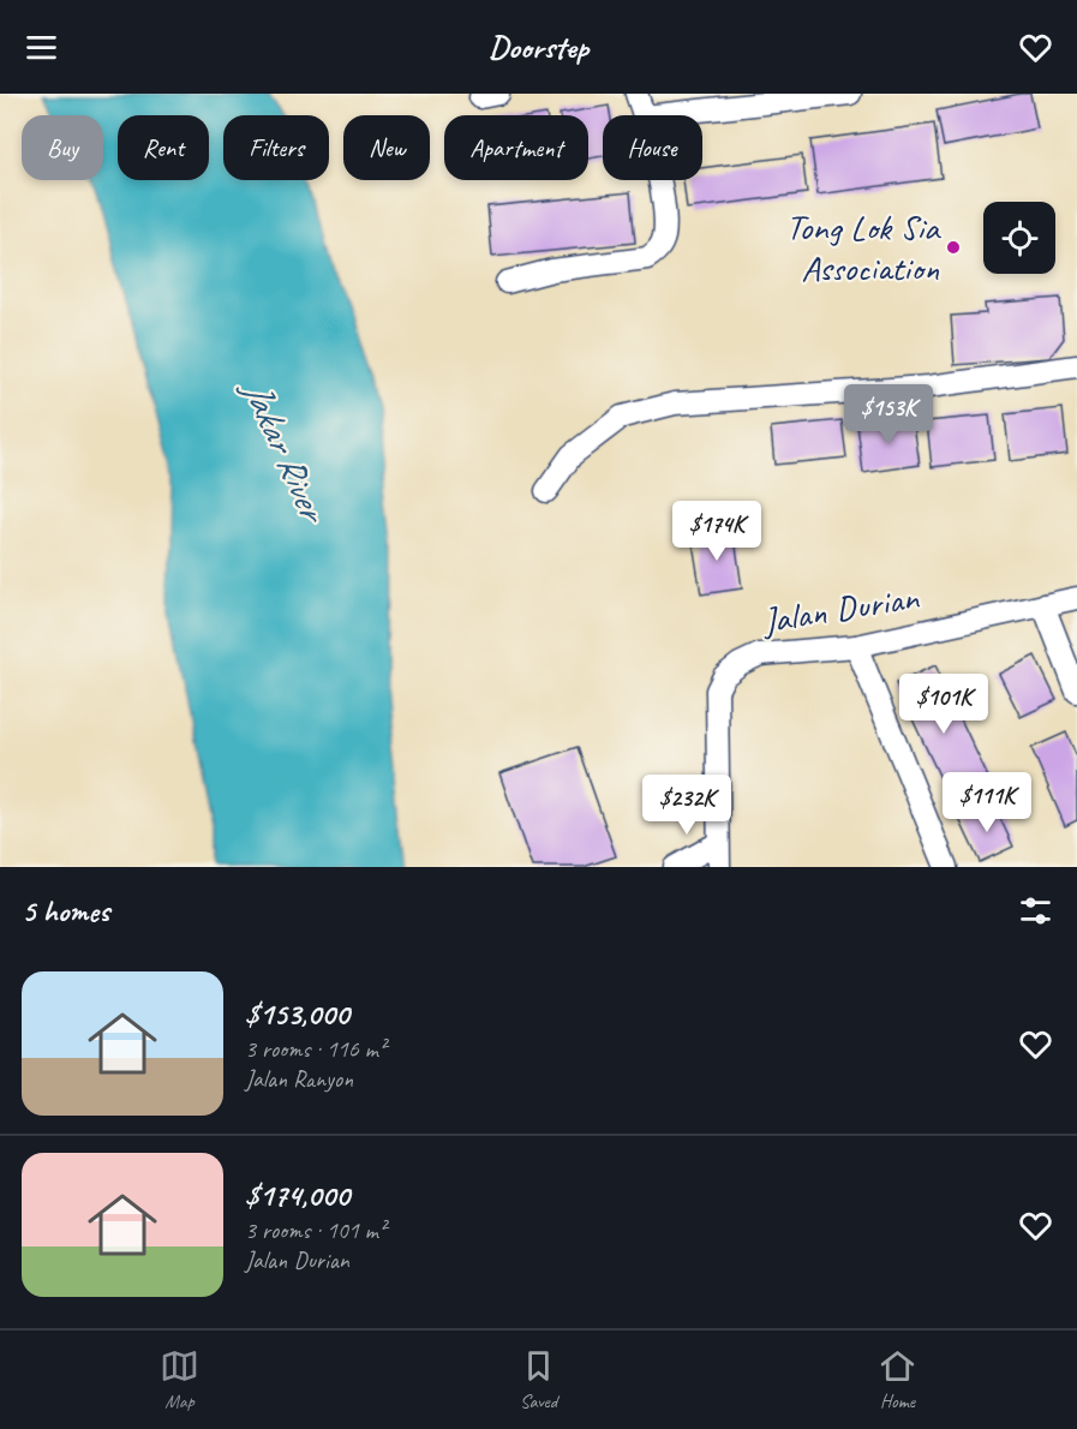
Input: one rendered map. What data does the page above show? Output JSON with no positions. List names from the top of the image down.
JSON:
{
  "streets": {
    "street": ["Jalan Durian"]
  },
  "water": ["Jakar River"],
  "places": ["Tong Lok Sia Association"],
  "page": {
    "header": "Doorstep",
    "chip": [
      "Buy",
      "Rent",
      "Filters",
      "New",
      "Apartment",
      "House"
    ],
    "price": [
      "$153K",
      "$174K",
      "$101K",
      "$111K",
      "$232K"
    ],
    "heading": "5 homes",
    "list": [
      {
        "name": "$153,000",
        "note": "3 rooms · 116 m² · Jalan Ranyon"
      },
      {
        "name": "$174,000",
        "note": "3 rooms · 101 m² · Jalan Durian"
      }
    ],
    "tabs": ["Map", "Saved", "Home"]
  }
}
